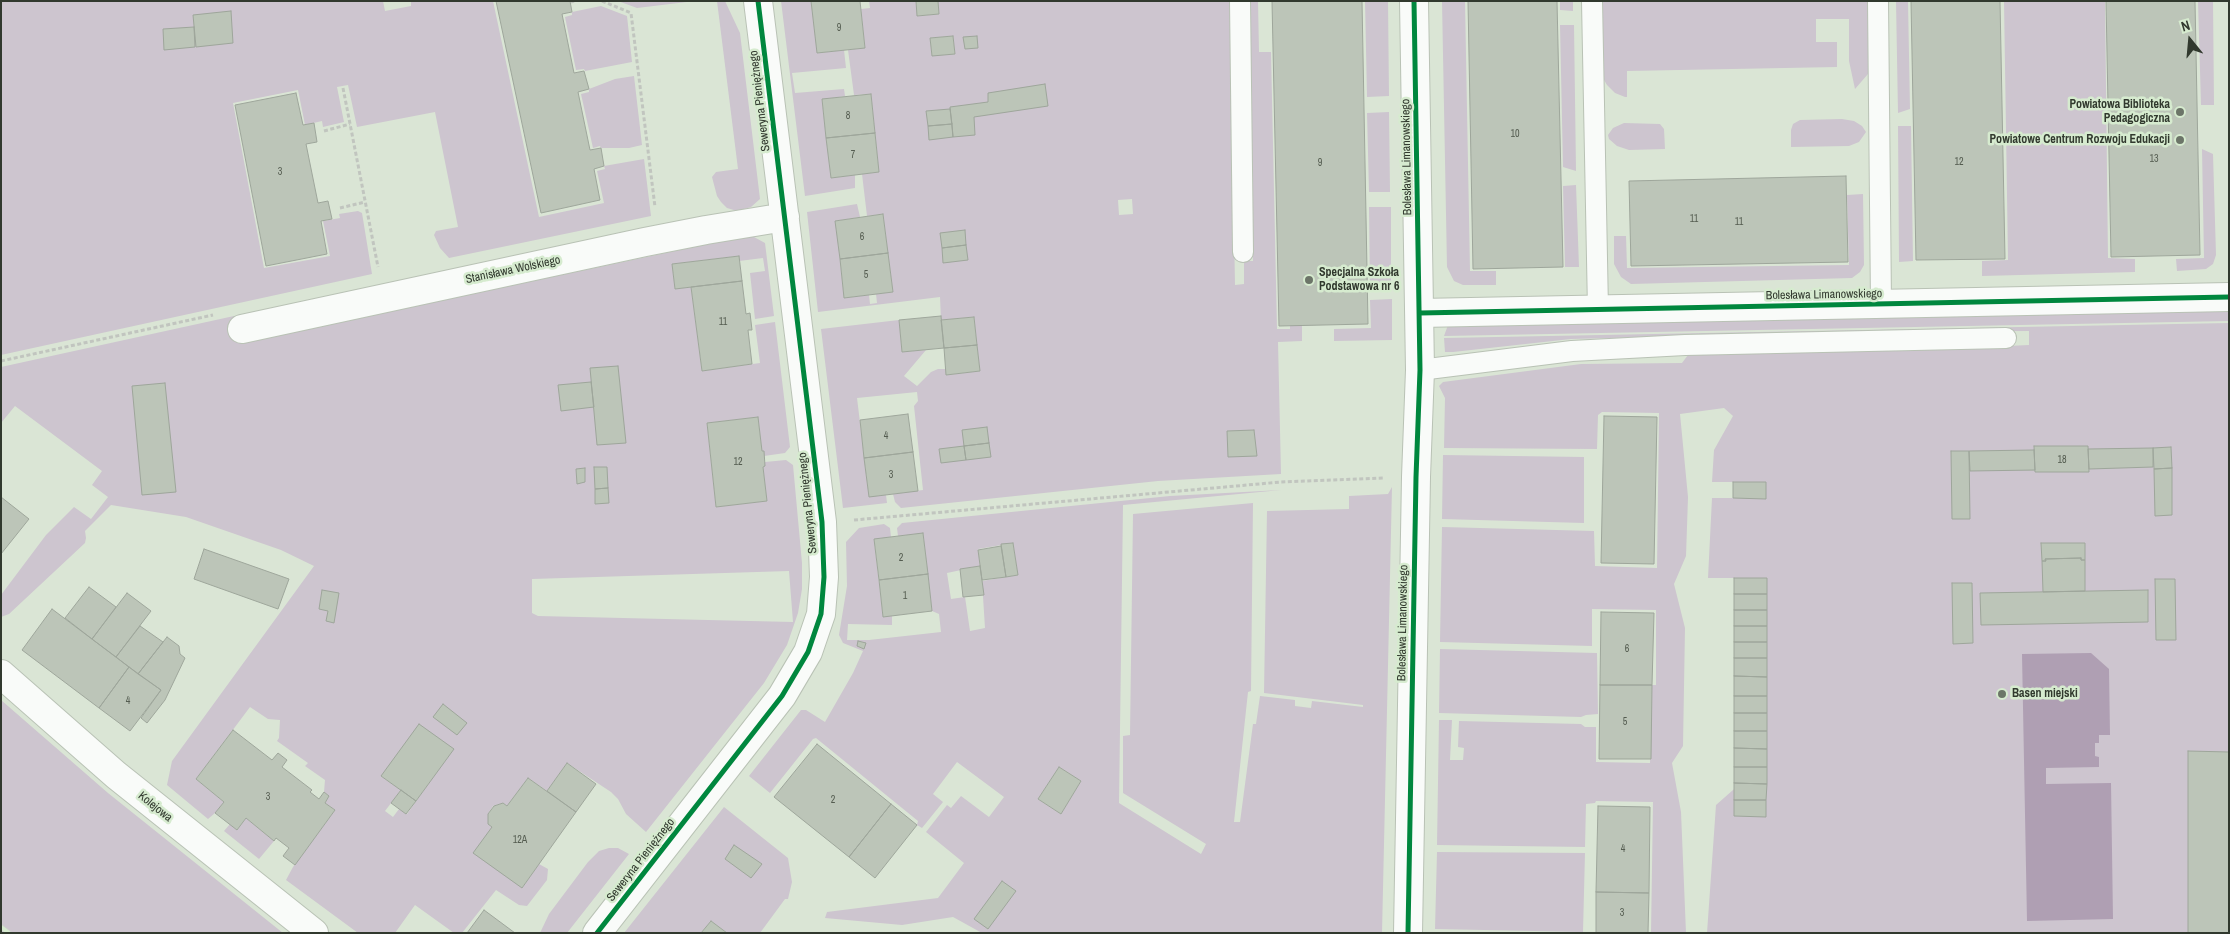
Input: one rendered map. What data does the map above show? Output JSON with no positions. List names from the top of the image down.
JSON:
{
  "streets": {
    "street": [
      "Seweryna Pieniężnego",
      "Bolesława Limanowskiego",
      "Stanisława Wolskiego",
      "Kolejowa"
    ]
  },
  "crossings": [
    ["Seweryna Pieniężnego", "Stanisława Wolskiego"]
  ],
  "places": [
    "Powiatowa Biblioteka Pedagogiczna",
    "Powiatowe Centrum Rozwoju Edukacji",
    "Specjalna Szkoła Podstawowa nr 6",
    "Basen miejski"
  ],
  "house_numbers": [
    "9",
    "8",
    "10",
    "7",
    "13",
    "12",
    "9",
    "3",
    "11",
    "11",
    "6",
    "5",
    "11",
    "4",
    "18",
    "12",
    "3",
    "2",
    "1",
    "6",
    "4",
    "5",
    "3",
    "2",
    "12A",
    "4",
    "3"
  ],
  "north": "top"
}
